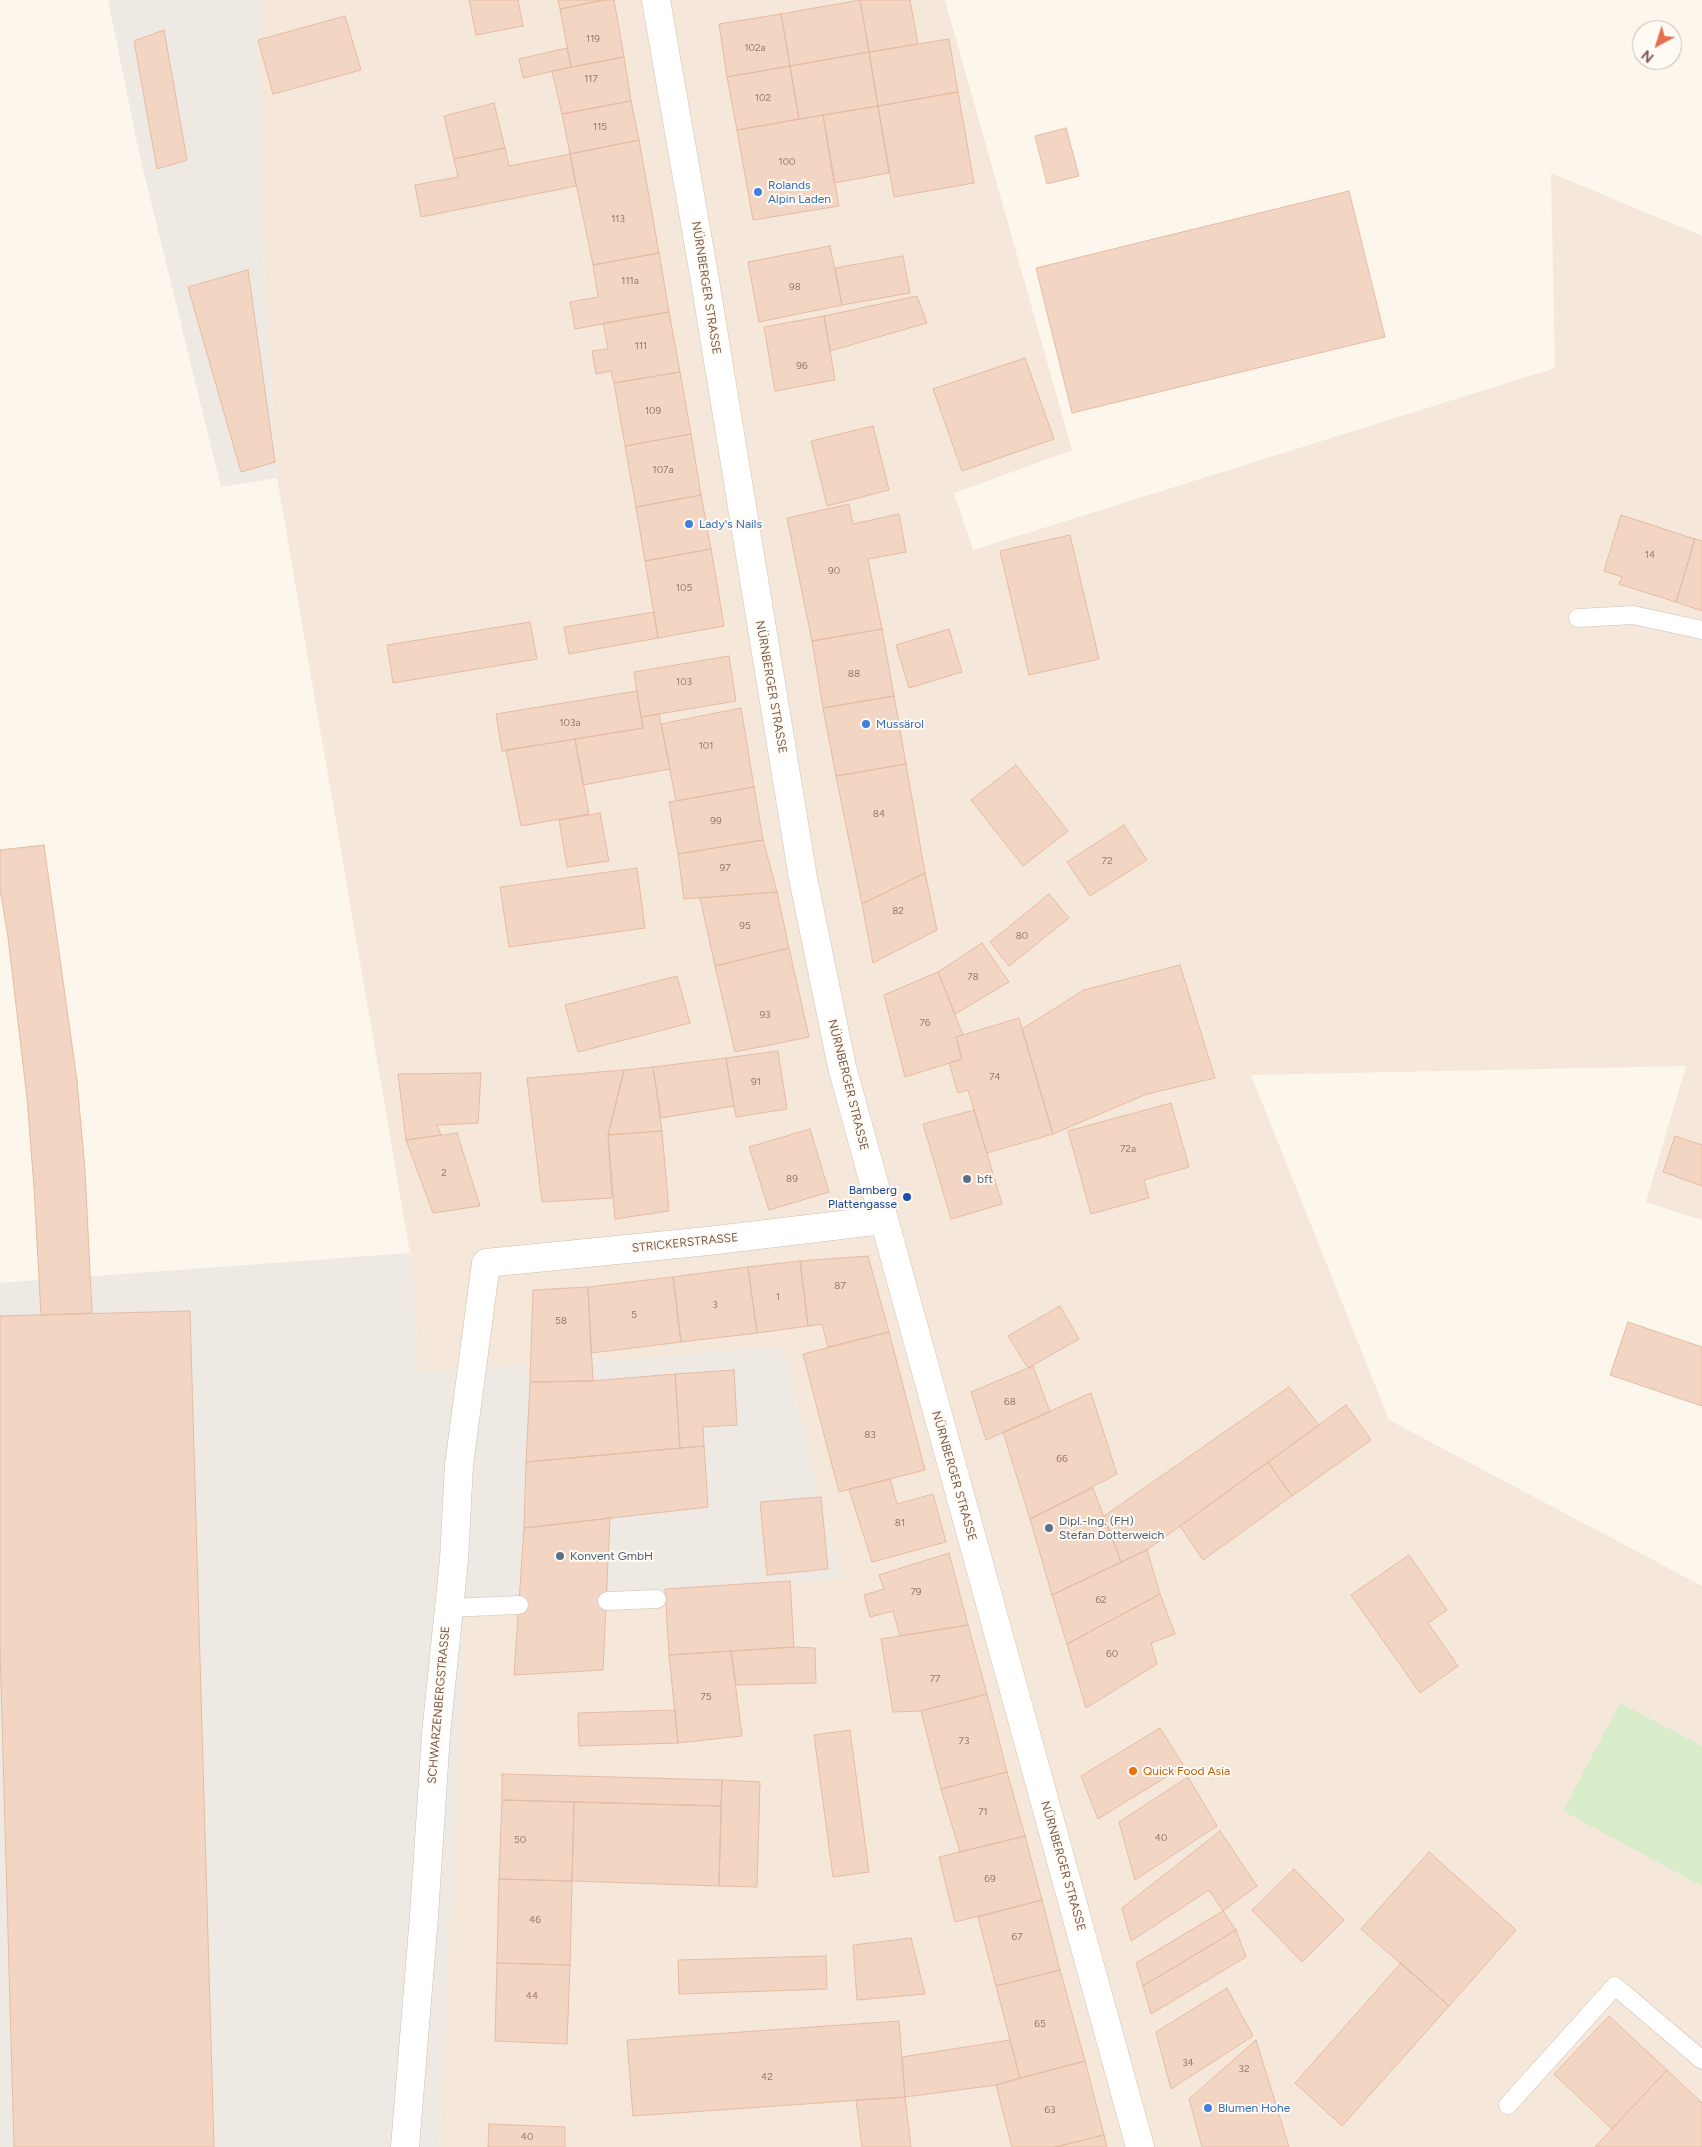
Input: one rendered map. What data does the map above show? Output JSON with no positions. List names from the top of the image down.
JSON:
{
  "streets": {
    "street": ["NÜRNBERGER STRASSE", "STRICKERSTRASSE", "SCHWARZENBERGSTRASSE"]
  },
  "crossings": [
    ["NÜRNBERGER STRASSE", "STRICKERSTRASSE"],
    ["STRICKERSTRASSE", "SCHWARZENBERGSTRASSE"]
  ],
  "places": [
    "Rolands Alpin Laden",
    "Lady's Nails",
    "Mussärol",
    "bft",
    "Bamberg Plattengasse",
    "Dipl.-Ing. (FH) Stefan Dotterweich",
    "Konvent GmbH",
    "Quick Food Asia",
    "Blumen Hohe"
  ],
  "house_numbers": [
    "119",
    "102a",
    "117",
    "102",
    "115",
    "100",
    "113",
    "111a",
    "98",
    "111",
    "96",
    "109",
    "107a",
    "14",
    "90",
    "105",
    "88",
    "103",
    "103a",
    "101",
    "84",
    "99",
    "72",
    "97",
    "82",
    "95",
    "80",
    "78",
    "93",
    "76",
    "74",
    "91",
    "72a",
    "2",
    "89",
    "87",
    "1",
    "3",
    "5",
    "58",
    "68",
    "83",
    "66",
    "81",
    "79",
    "62",
    "60",
    "77",
    "75",
    "73",
    "71",
    "40",
    "50",
    "69",
    "46",
    "67",
    "44",
    "65",
    "34",
    "32",
    "42",
    "63",
    "40"
  ],
  "north": "bottom left"
}
